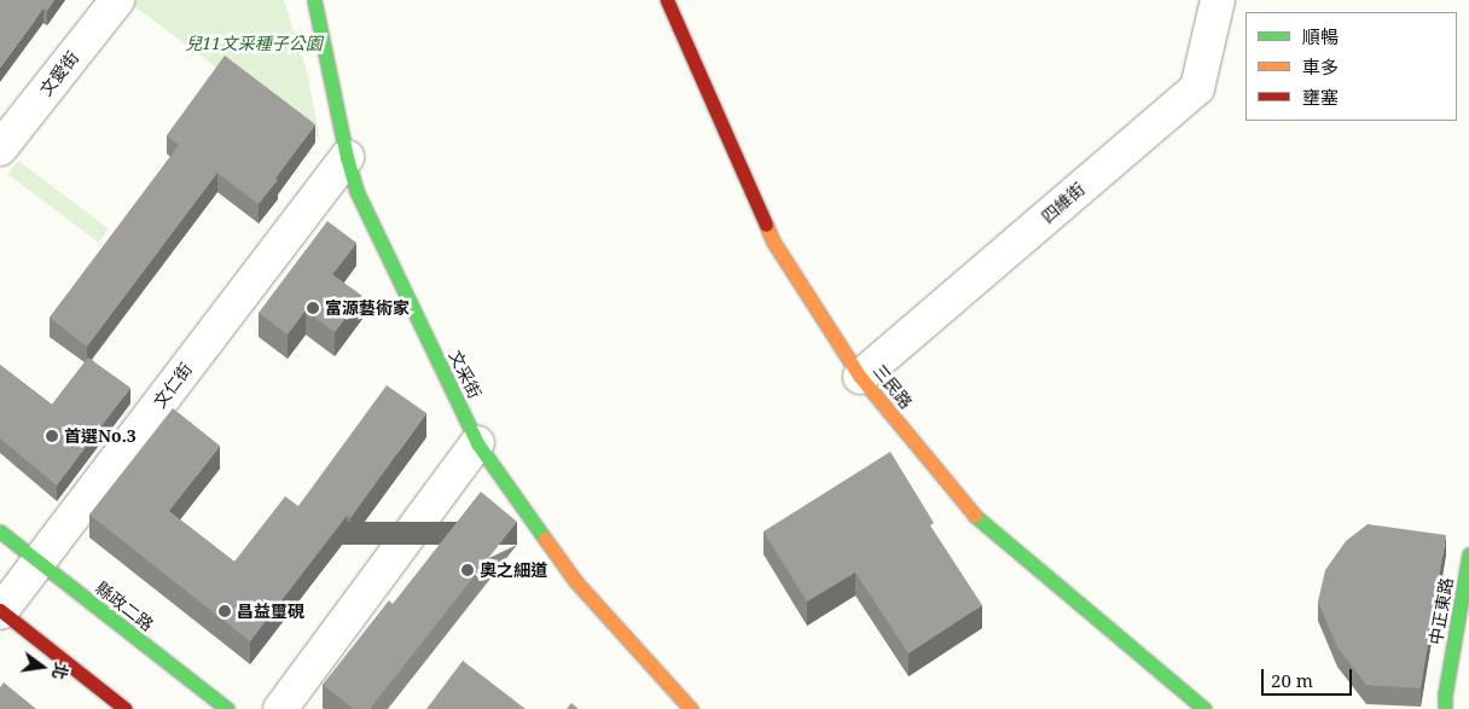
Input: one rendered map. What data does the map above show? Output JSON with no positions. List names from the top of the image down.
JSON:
{
  "streets": {
    "street": [
      "文愛街",
      "四維街",
      "文采街",
      "文仁街",
      "三民路",
      "縣政二路",
      "中正東路"
    ]
  },
  "crossings": [
    ["四維街", "三民路"],
    ["文采街", "文仁街"],
    ["文仁街", "縣政二路"]
  ],
  "parks": ["兒11文采種子公園"],
  "places": [
    "富源藝術家",
    "首選No.3",
    "奧之細道",
    "昌益璽硯"
  ],
  "legend": ["順暢", "車多", "壅塞"],
  "scale_bar": "20 m",
  "north": "right"
}
